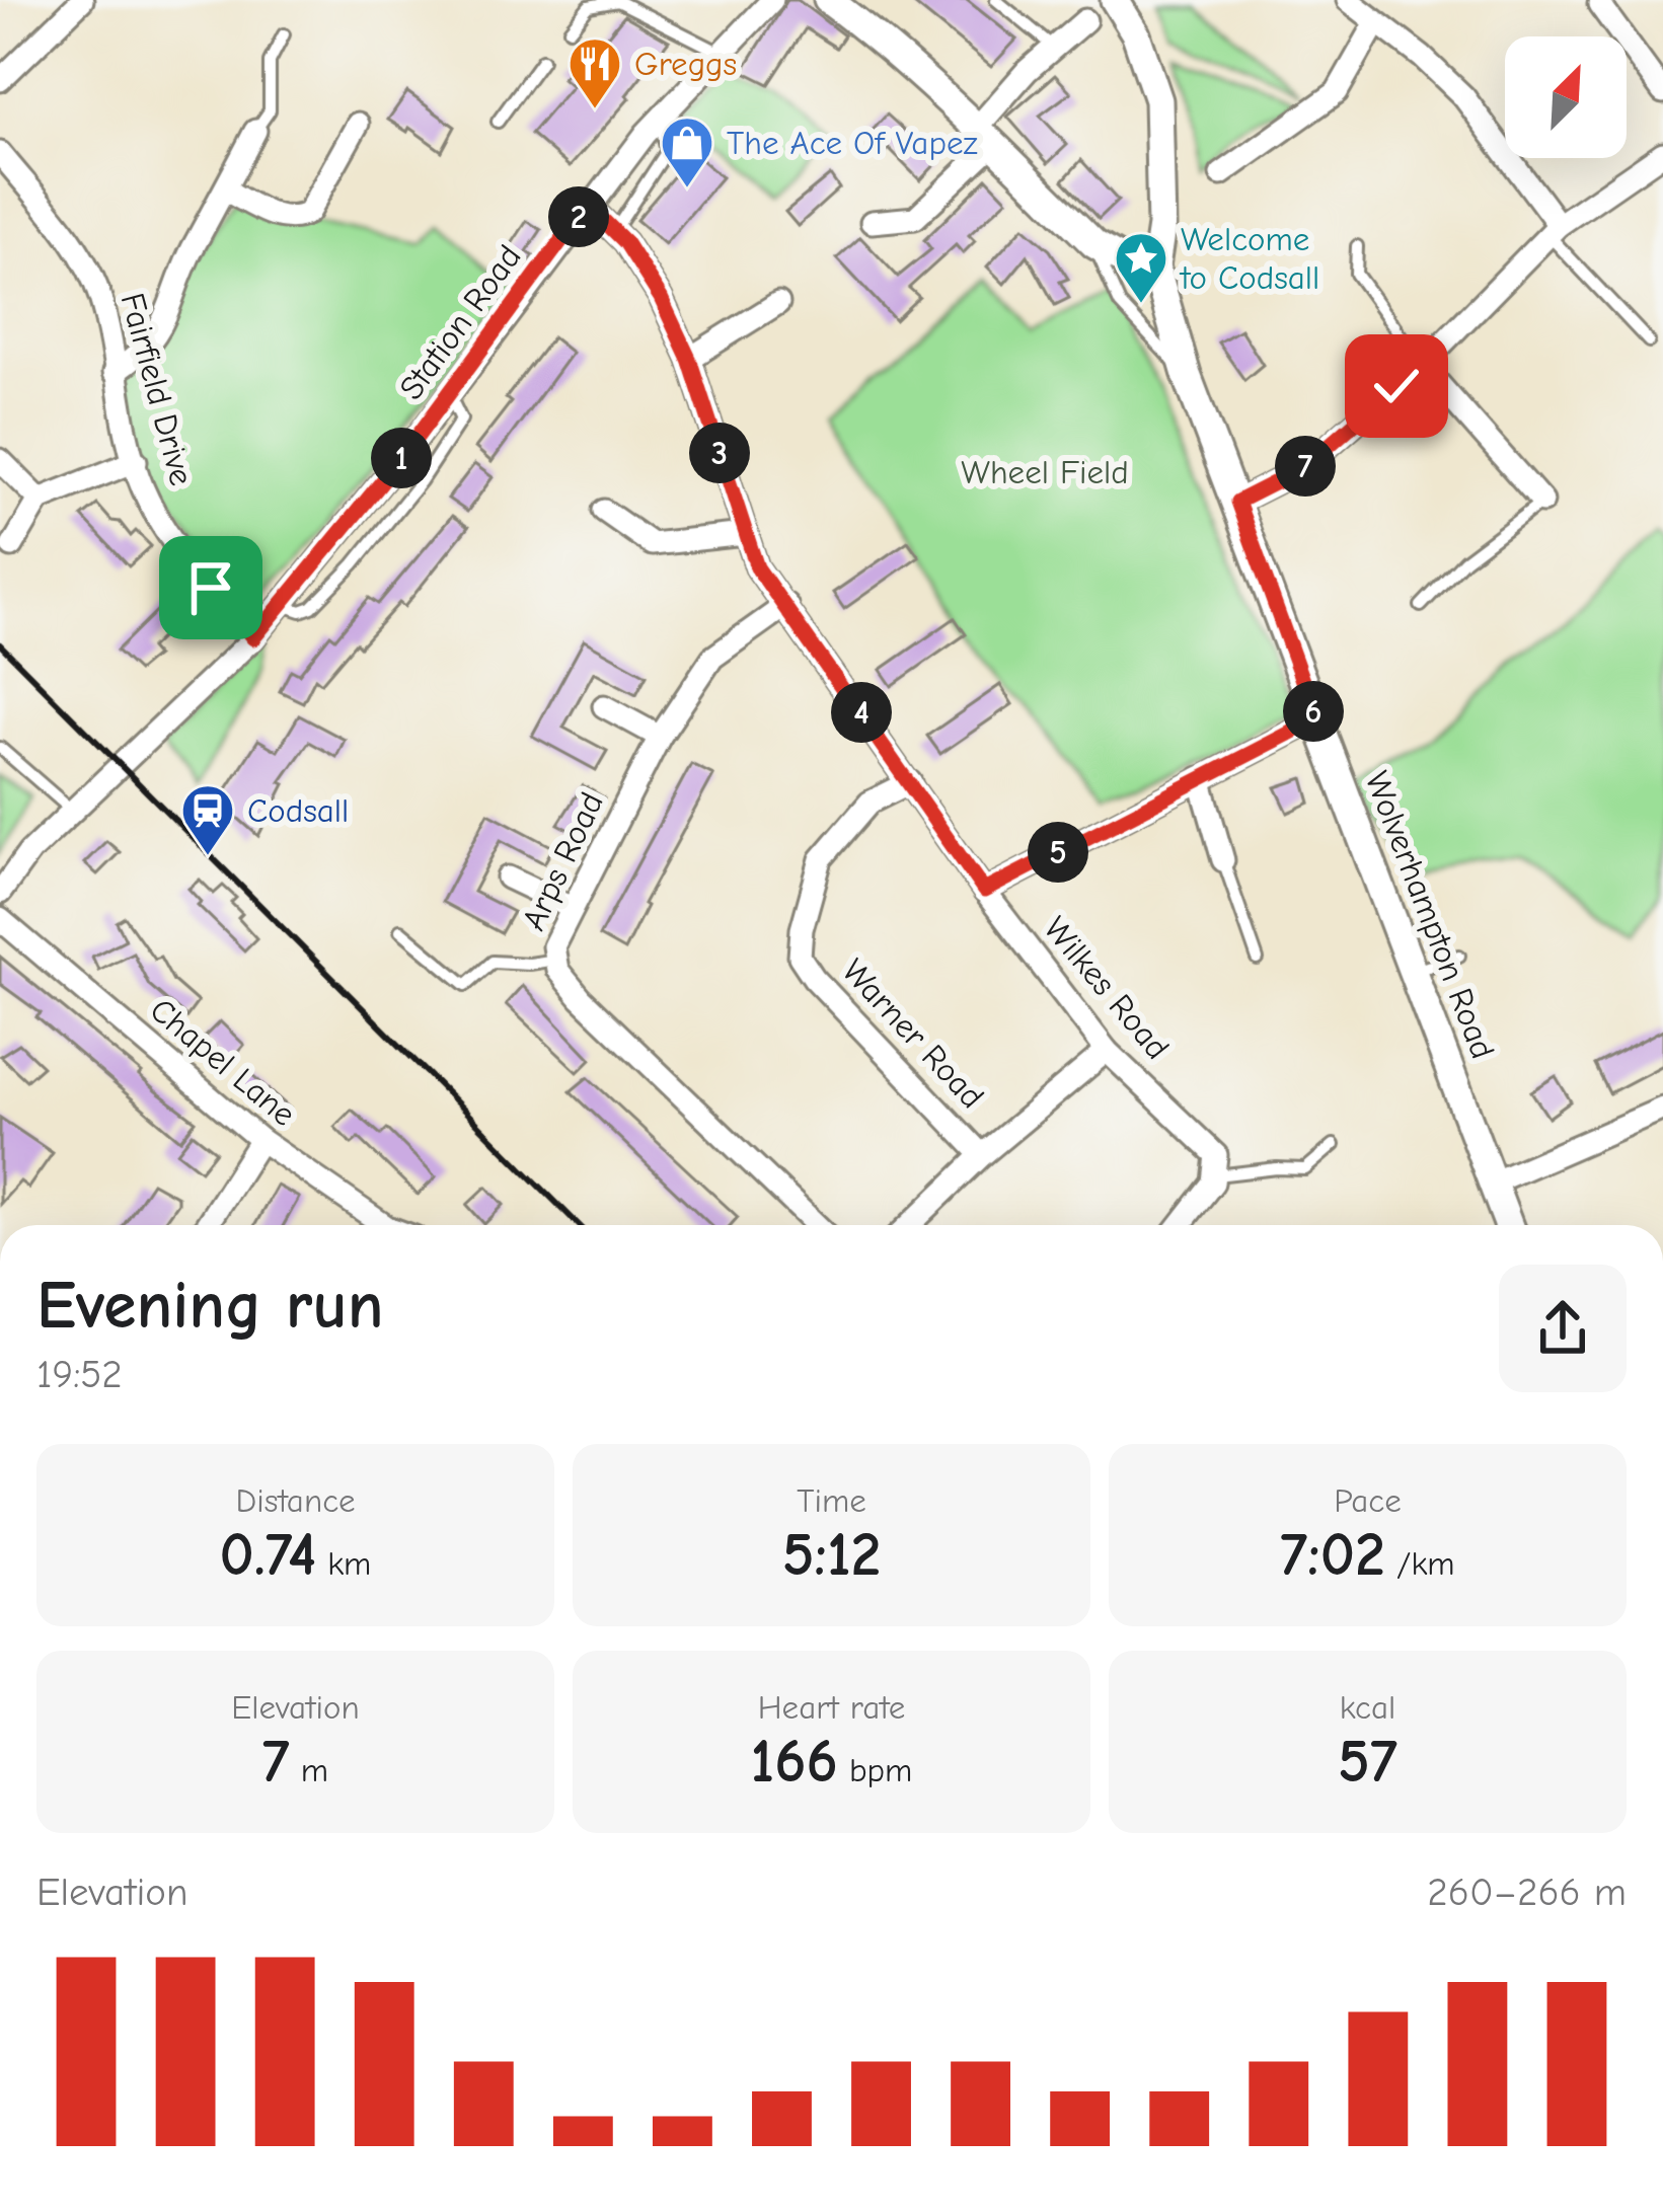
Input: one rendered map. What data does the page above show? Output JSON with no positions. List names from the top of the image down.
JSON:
{
  "streets": {
    "street": [
      "Station Road",
      "Fairfield Drive",
      "Arps Road",
      "Wolverhampton Road",
      "Wilkes Road",
      "Warner Road",
      "Chapel Lane"
    ]
  },
  "crossings": [
    ["Station Road", "Fairfield Drive"],
    ["Station Road", "Wilkes Road"],
    ["Arps Road", "Wilkes Road"],
    ["Wilkes Road", "Warner Road"]
  ],
  "parks": ["Wheel Field"],
  "places": {
    "restaurant": ["Greggs"],
    "shop": ["The Ace Of Vapez"],
    "place": ["Welcome to Codsall"],
    "station": ["Codsall"]
  },
  "north": "top right",
  "page": {
    "pins": [
      "2",
      "3",
      "1",
      "7",
      "6",
      "4",
      "5"
    ],
    "heading": ["Evening run", "19:52"],
    "stats": [
      ["Distance", "0.74 km"],
      ["Time", "5:12"],
      ["Pace", "7:02 /km"],
      ["Elevation", "7 m"],
      ["Heart rate", "166 bpm"],
      ["kcal", "57"]
    ],
    "chart": ["Elevation", "260–266 m"]
  }
}
